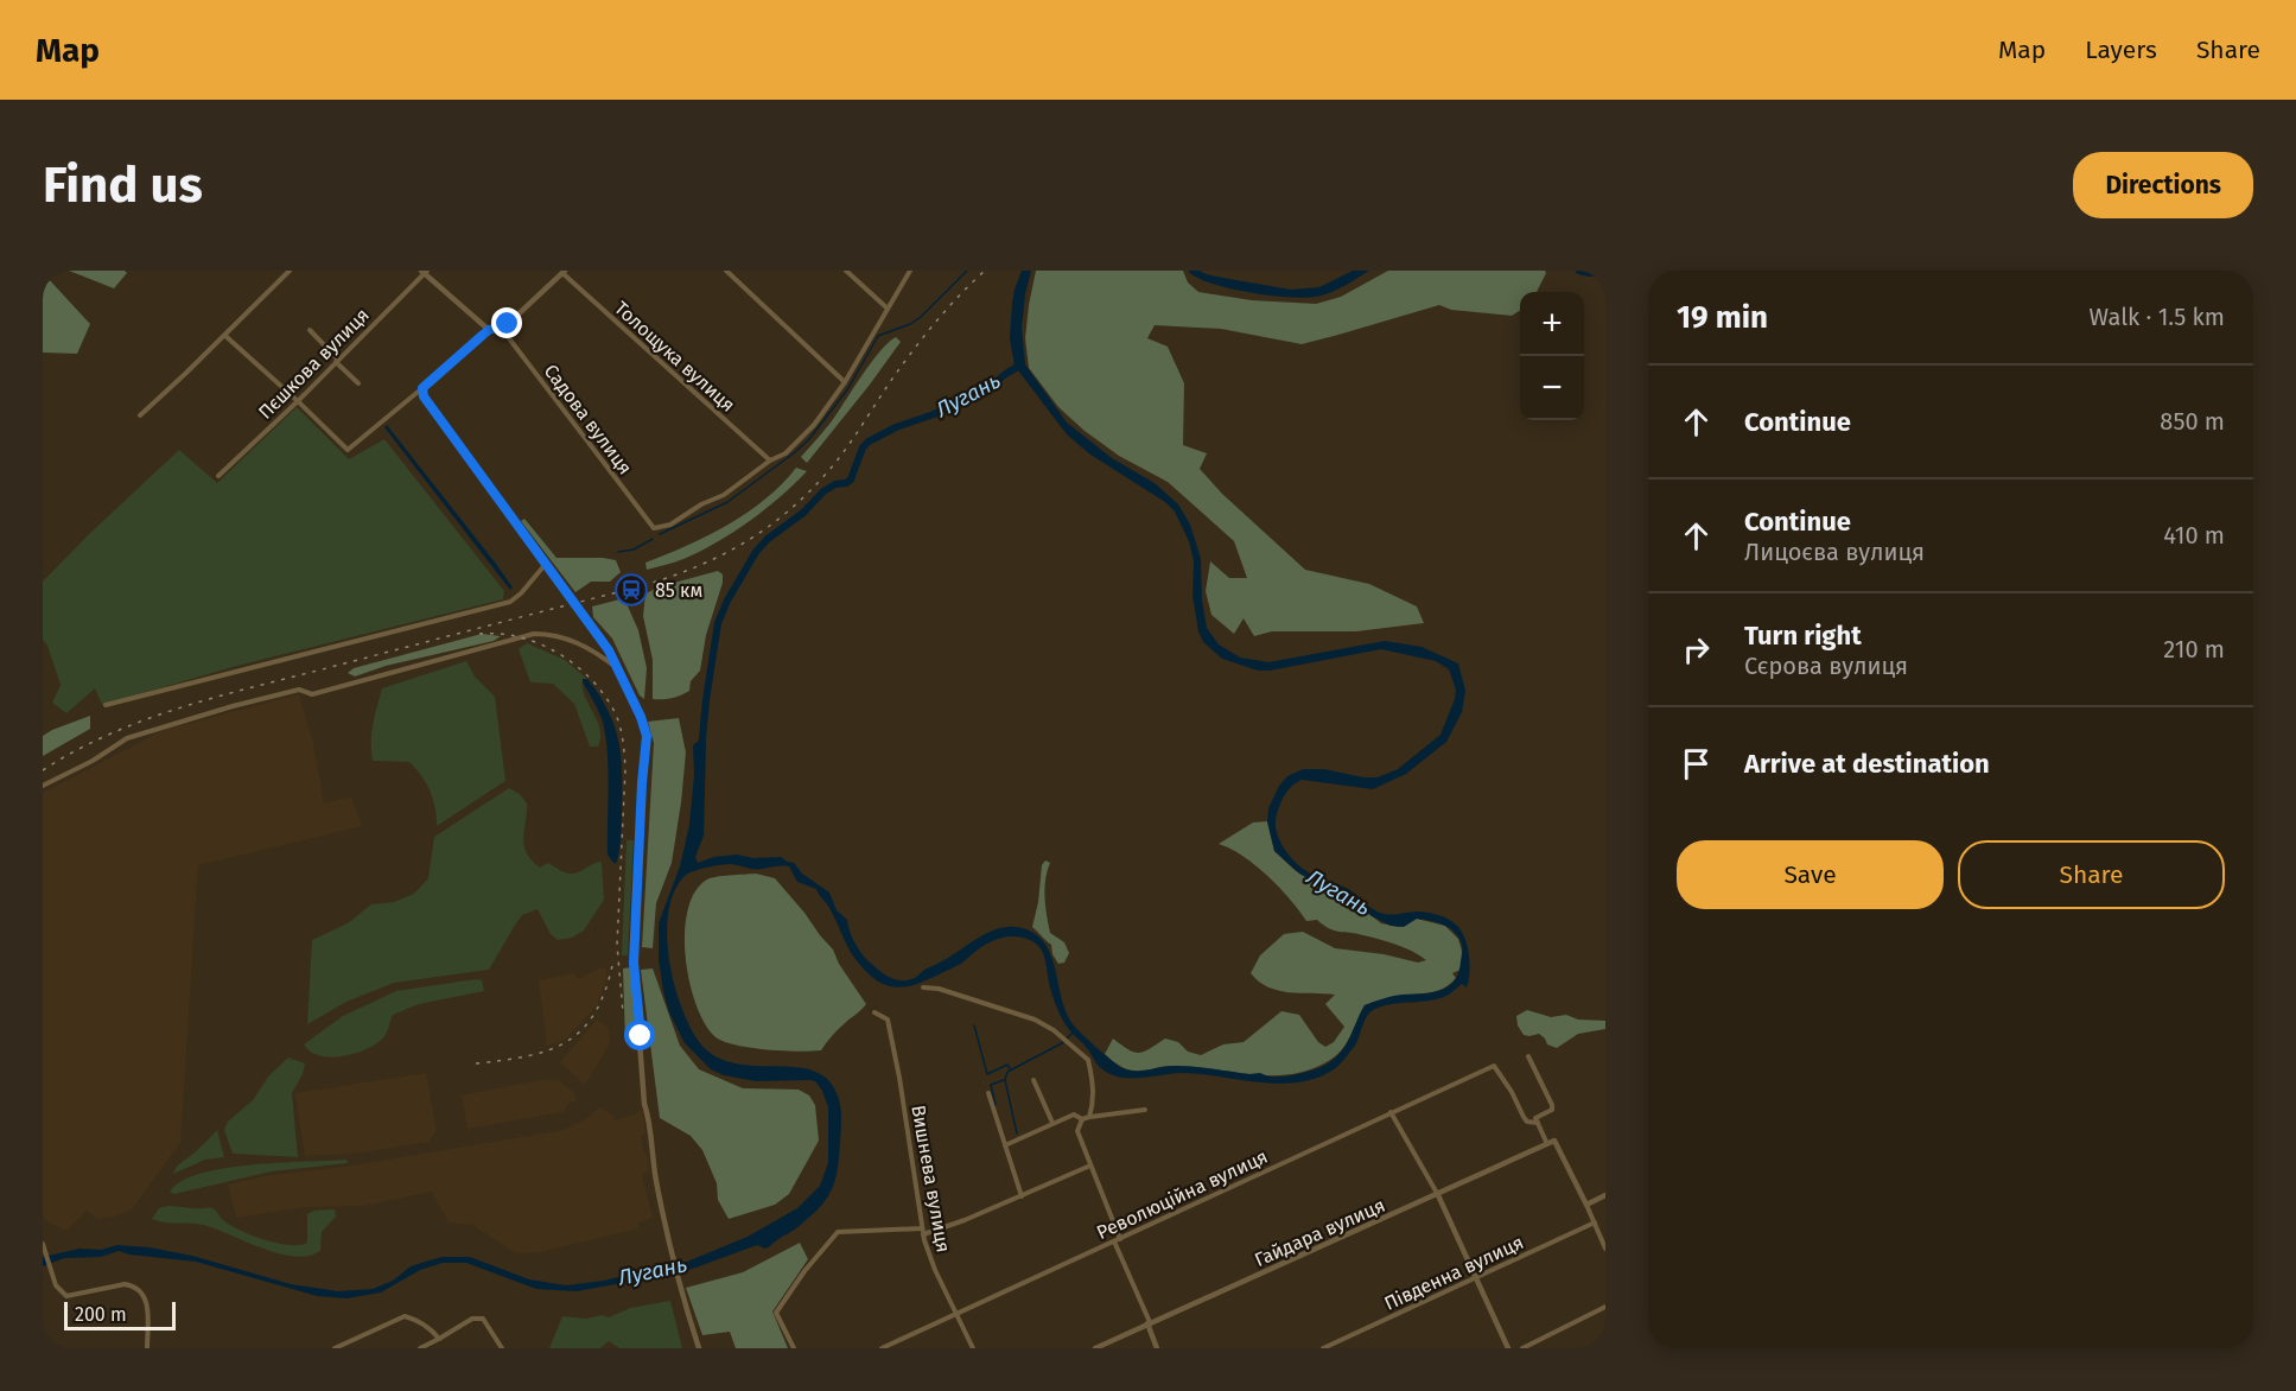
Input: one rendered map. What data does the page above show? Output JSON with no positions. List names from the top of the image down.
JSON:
{
  "streets": {
    "street": [
      "Толощука вулиця",
      "Пєшкова вулиця",
      "Садова вулиця",
      "Вишнева вулиця",
      "Революційна вулиця",
      "Гайдара вулиця",
      "Південна вулиця"
    ]
  },
  "crossings": [
    ["Толощука вулиця", "Садова вулиця"],
    ["Вишнева вулиця", "Революційна вулиця"]
  ],
  "water": ["Лугань"],
  "places": {
    "station": ["85 км"]
  },
  "scale_bar": "200 m",
  "page": {
    "header": "Map",
    "nav": ["Map", "Layers", "Share"],
    "buttons": [
      "Directions",
      ["Save", "Share"]
    ],
    "title": "Find us",
    "heading": ["19 min", "Walk · 1.5 km"],
    "map_buttons": ["+", "−"],
    "list": [
      ["Continue", "850 m"],
      ["Continue", "Лицоєва вулиця", "410 m"],
      ["Turn right", "Сєрова вулиця", "210 m"],
      "Arrive at destination"
    ],
    "scale": "200 m"
  }
}
